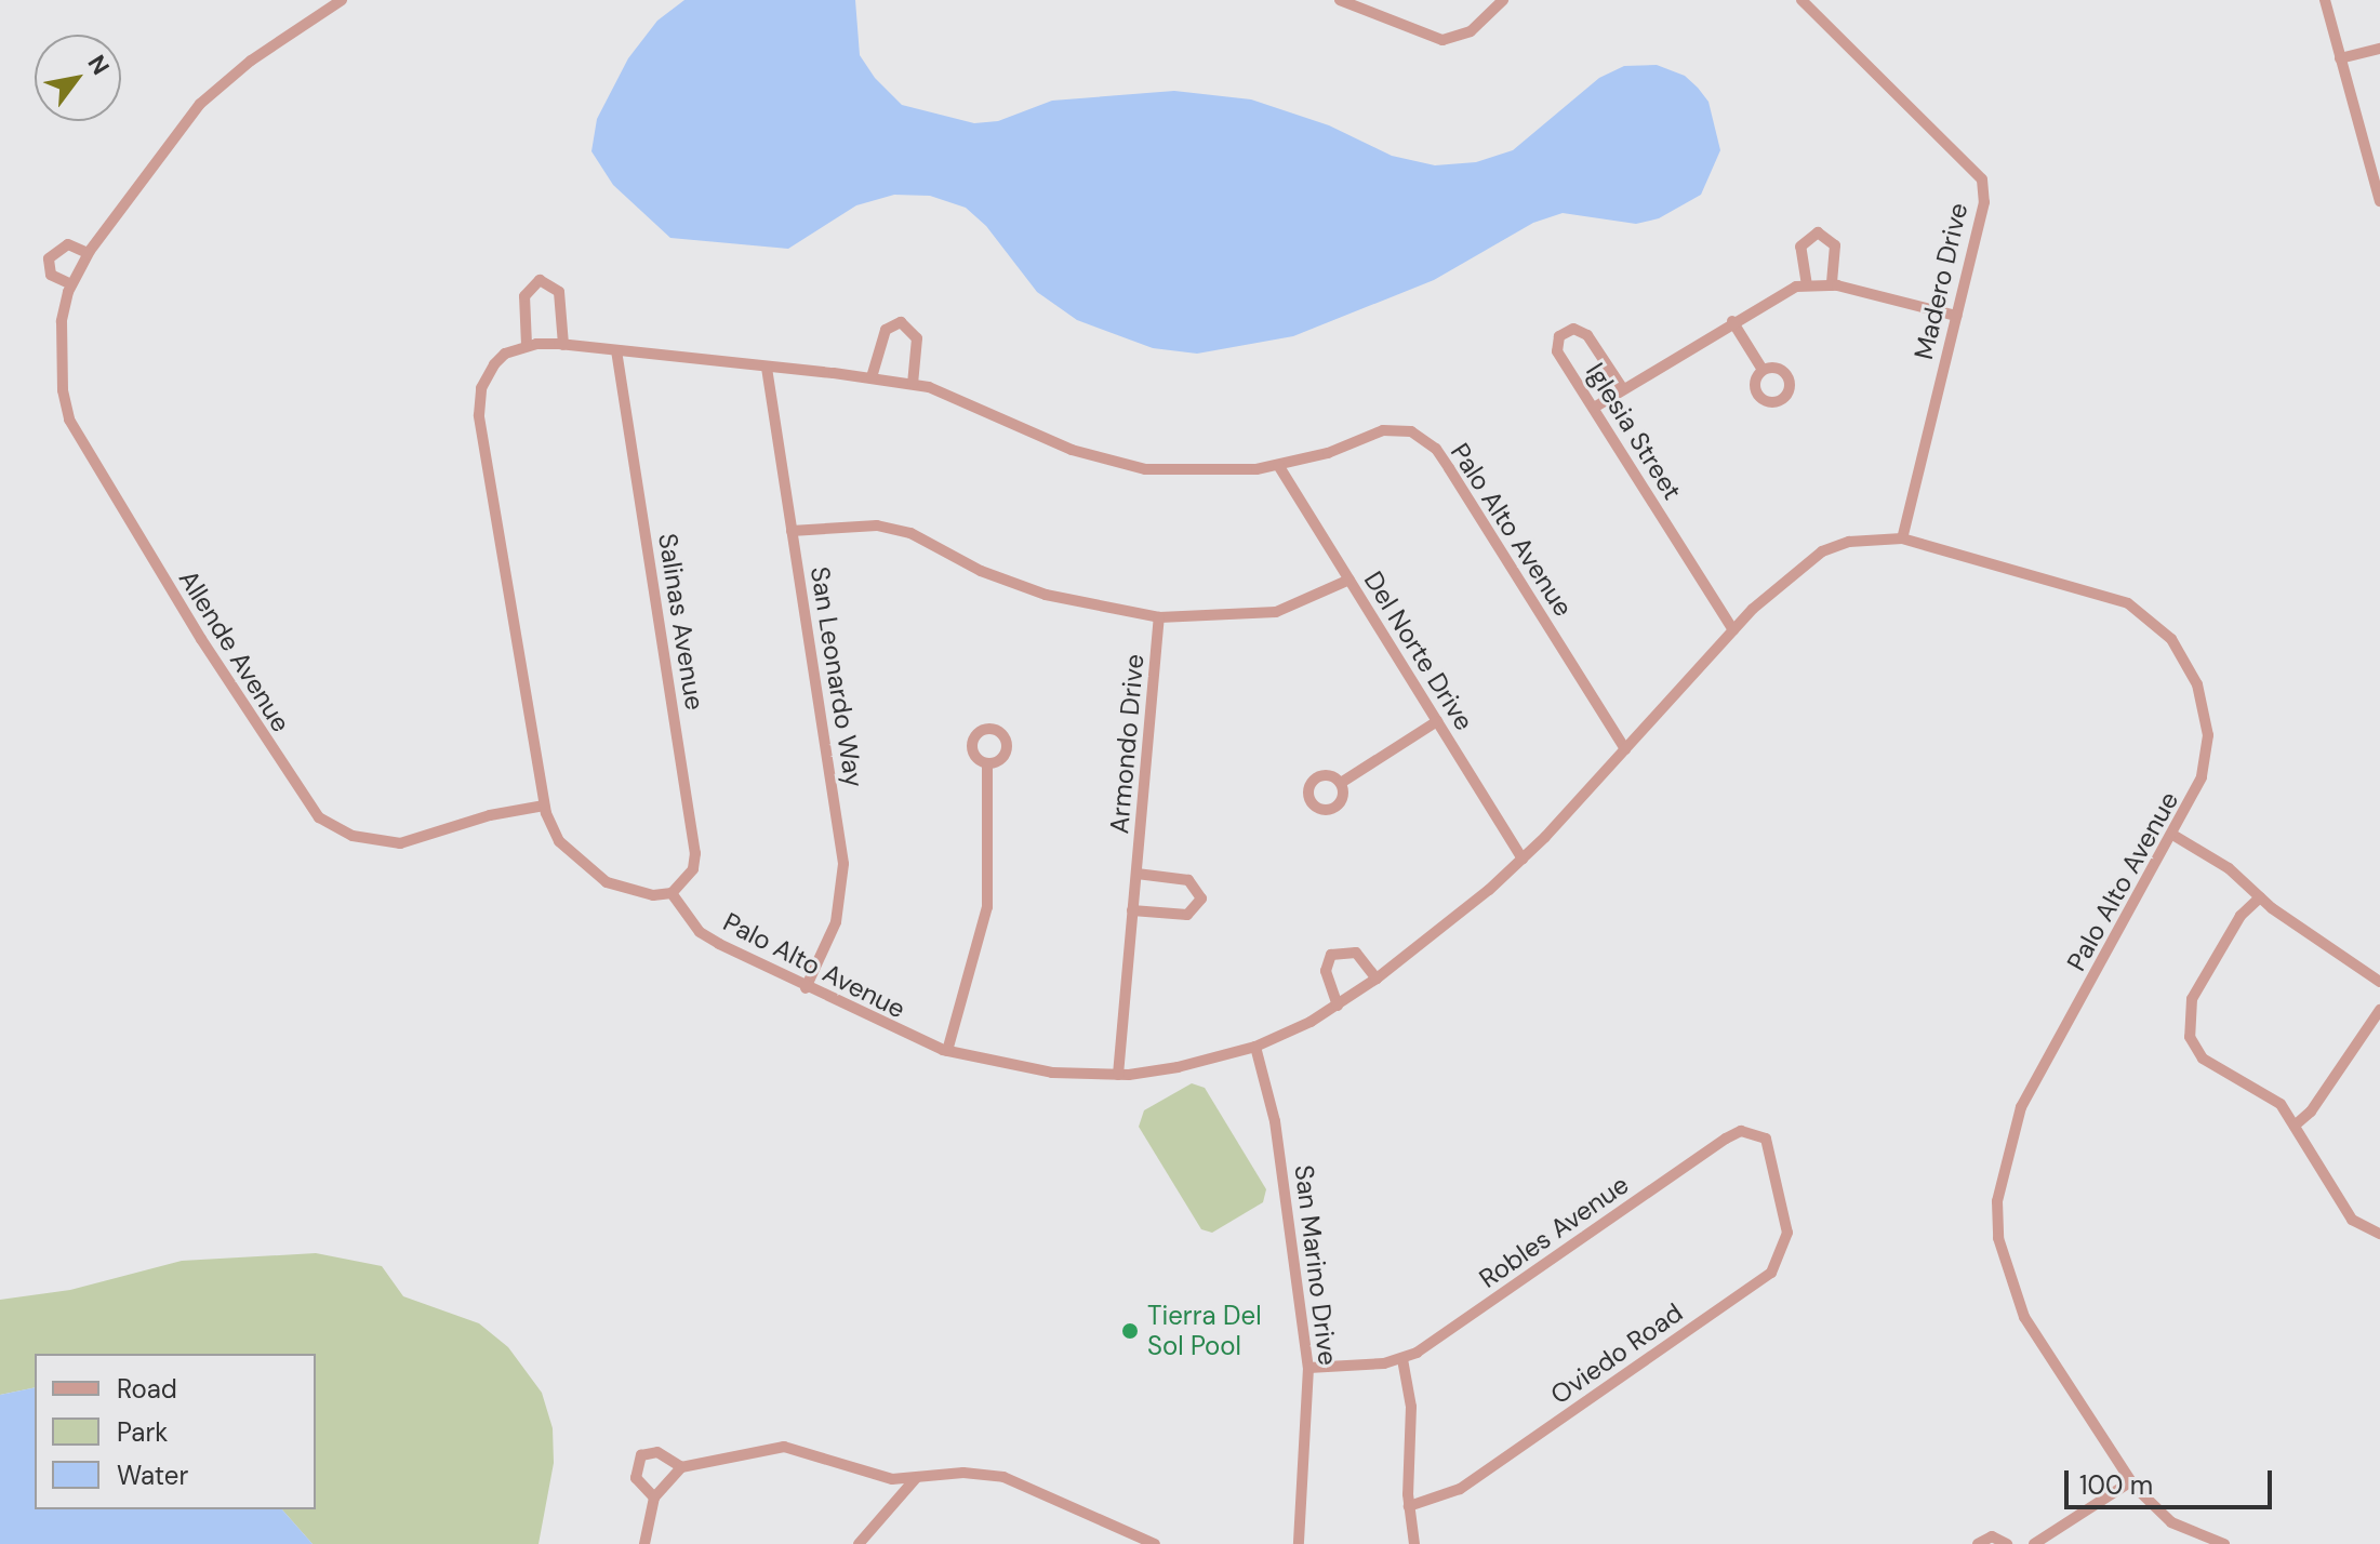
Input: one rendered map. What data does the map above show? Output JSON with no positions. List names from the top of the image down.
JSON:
{
  "streets": {
    "street": [
      "Madero Drive",
      "Iglesia Street",
      "Palo Alto Avenue",
      "Salinas Avenue",
      "Allende Avenue",
      "Del Norte Drive",
      "San Leonardo Way",
      "Armondo Drive",
      "Robles Avenue",
      "San Marino Drive",
      "Oviedo Road"
    ]
  },
  "crossings": [
    ["Madero Drive", "Palo Alto Avenue"],
    ["Iglesia Street", "Palo Alto Avenue"],
    ["Palo Alto Avenue", "Salinas Avenue"],
    ["Palo Alto Avenue", "Del Norte Drive"],
    ["Palo Alto Avenue", "San Leonardo Way"],
    ["Palo Alto Avenue", "Armondo Drive"],
    ["Palo Alto Avenue", "San Marino Drive"],
    ["Robles Avenue", "San Marino Drive"],
    ["Robles Avenue", "Oviedo Road"]
  ],
  "places": ["Tierra Del Sol Pool"],
  "legend": ["Road", "Park", "Water"],
  "scale_bar": "100 m",
  "north": "top right"
}
